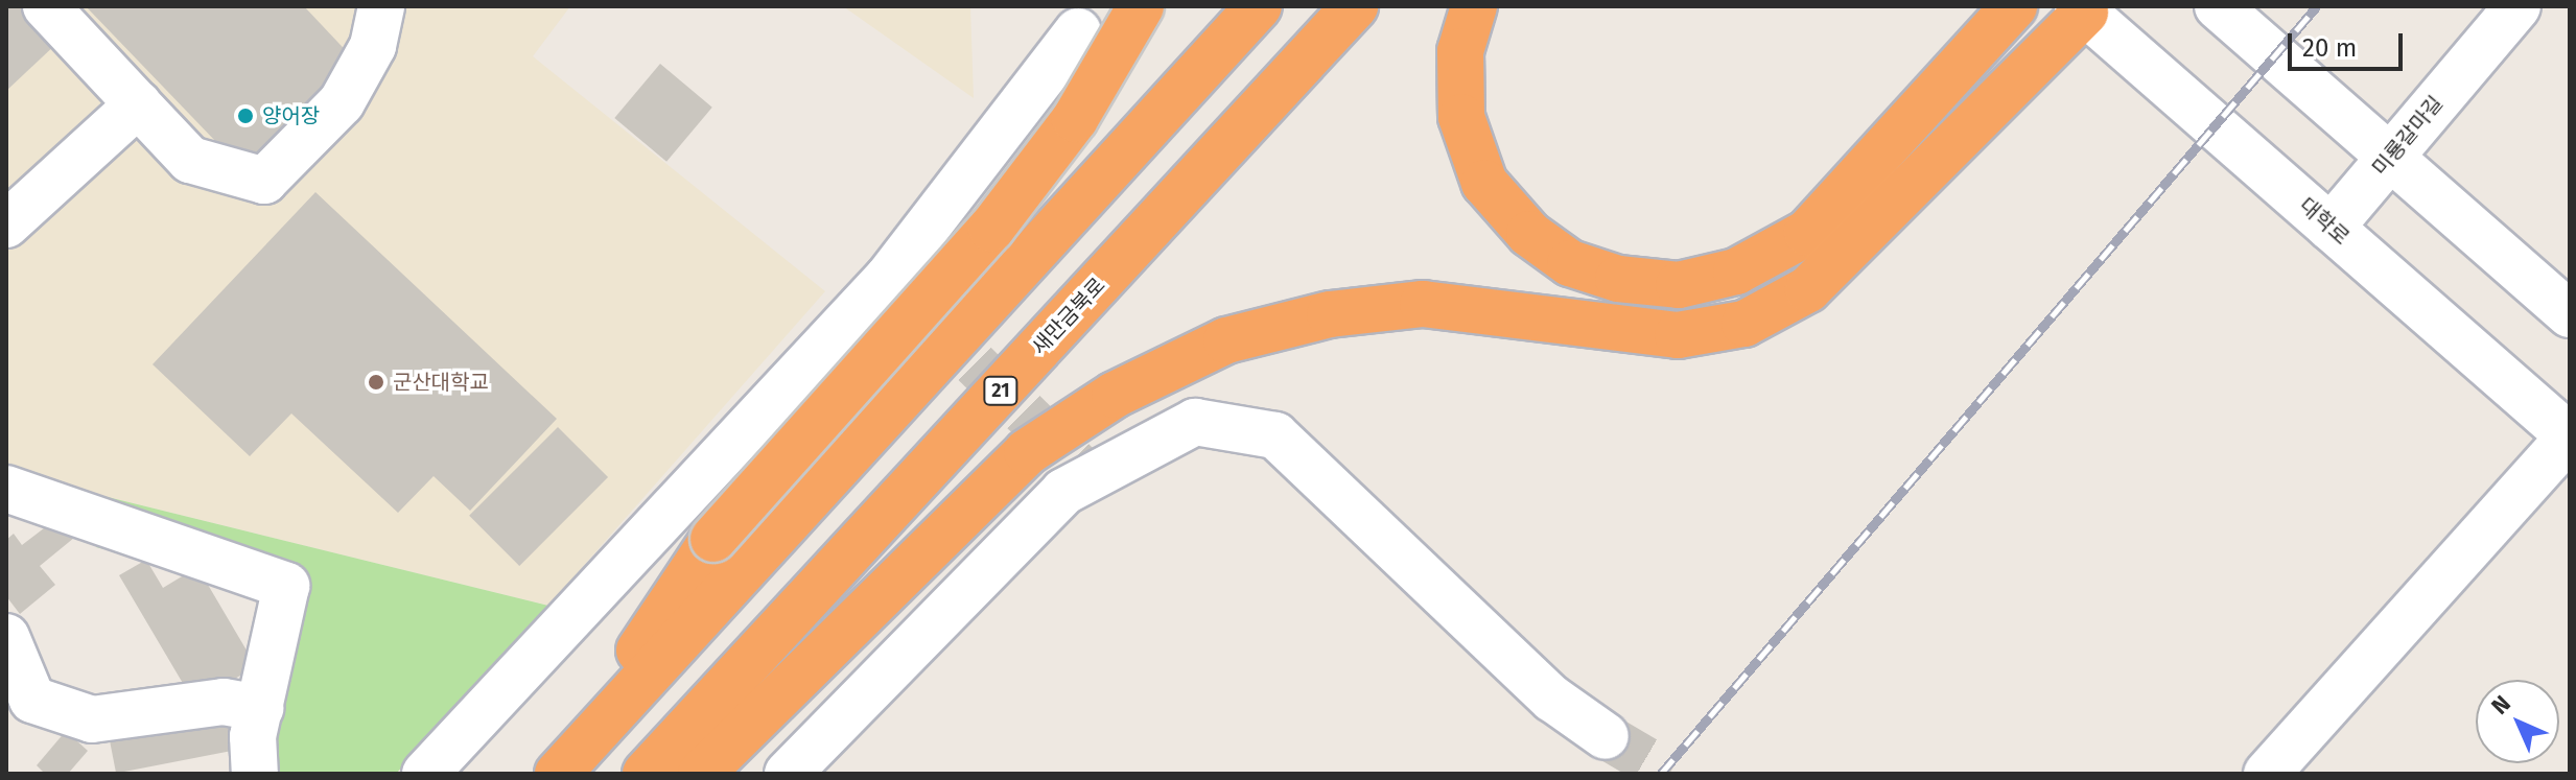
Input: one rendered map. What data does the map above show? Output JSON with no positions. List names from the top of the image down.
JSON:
{
  "streets": {
    "highway": ["새만금북로", "21"],
    "street": ["미룡갈마길", "대학로"]
  },
  "crossings": [
    ["미룡갈마길", "대학로"]
  ],
  "places": ["양어장", "군산대학교"],
  "scale_bar": "20 m",
  "north": "top left"
}
